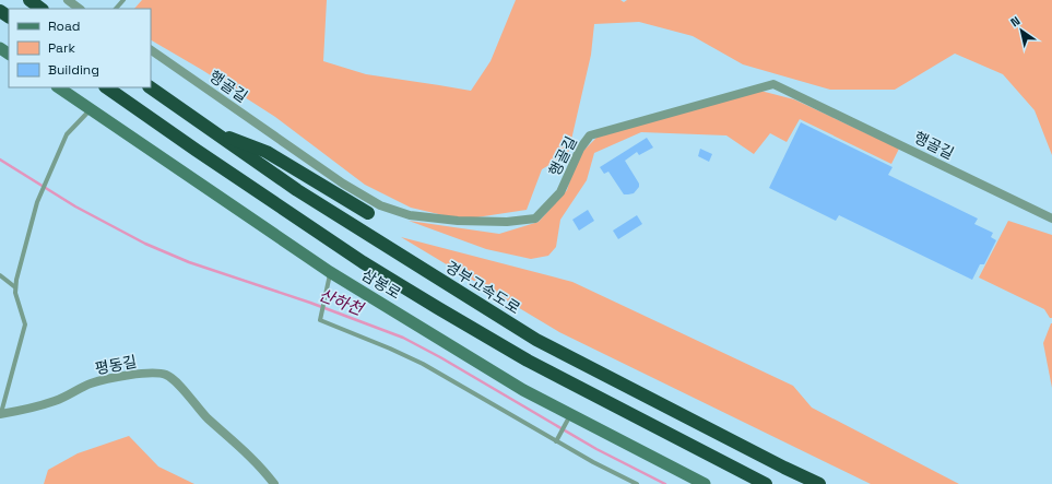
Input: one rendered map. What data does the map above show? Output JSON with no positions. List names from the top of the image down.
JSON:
{
  "streets": {
    "highway": ["경부고속도로"],
    "main road": ["삼봉로"],
    "street": ["행골길", "평동길"]
  },
  "water": ["산하천"],
  "legend": ["Road", "Park", "Building"],
  "north": "top left"
}
